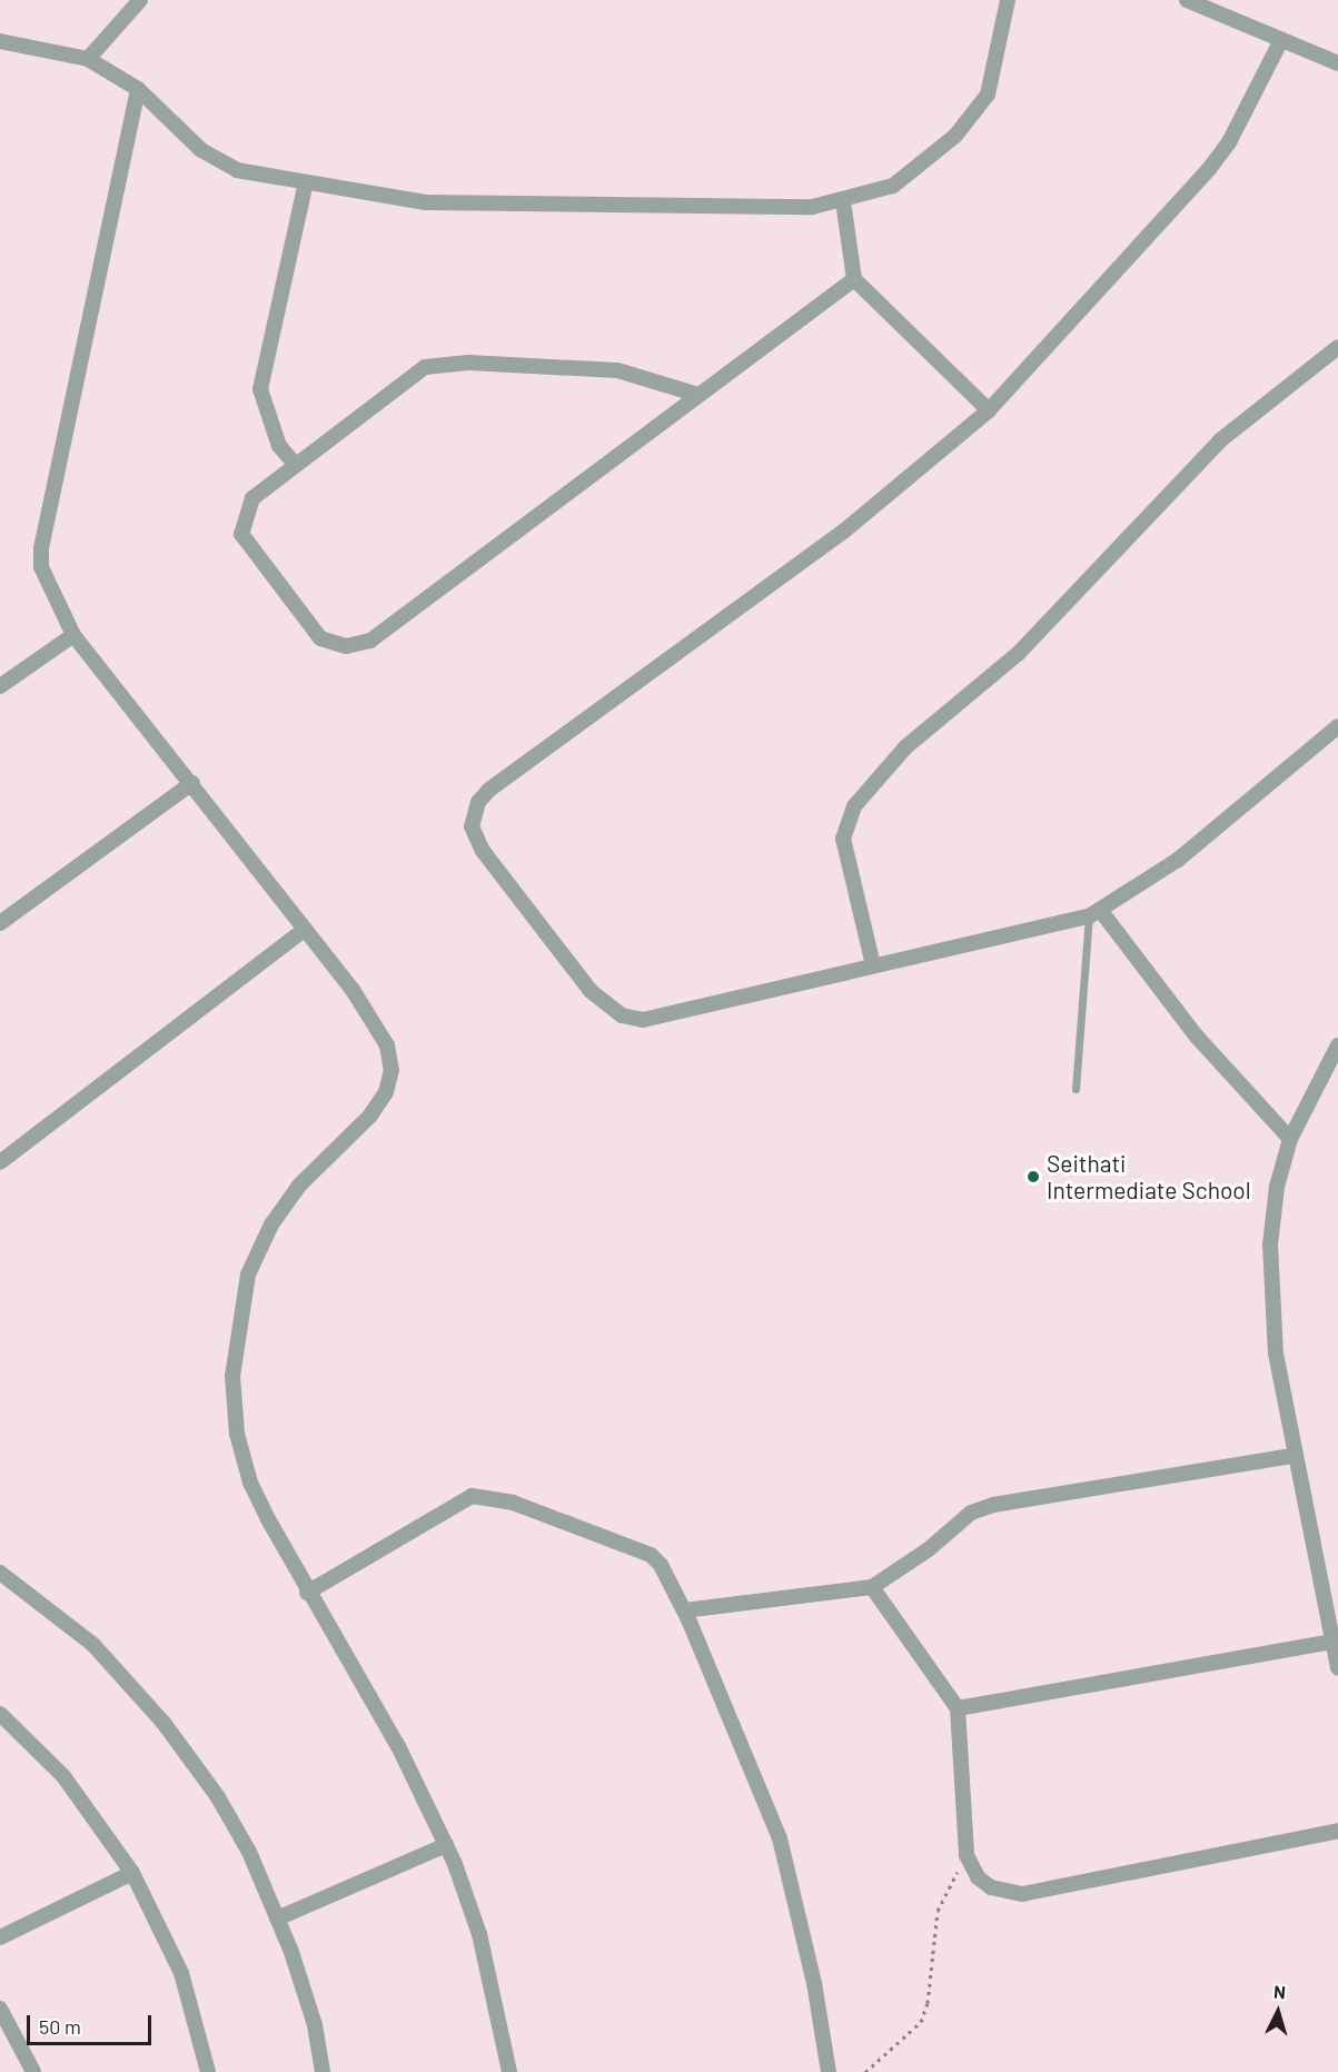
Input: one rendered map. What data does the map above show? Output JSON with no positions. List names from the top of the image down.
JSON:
{
  "places": ["Seithati Intermediate School"],
  "scale_bar": "50 m",
  "north": "top"
}
